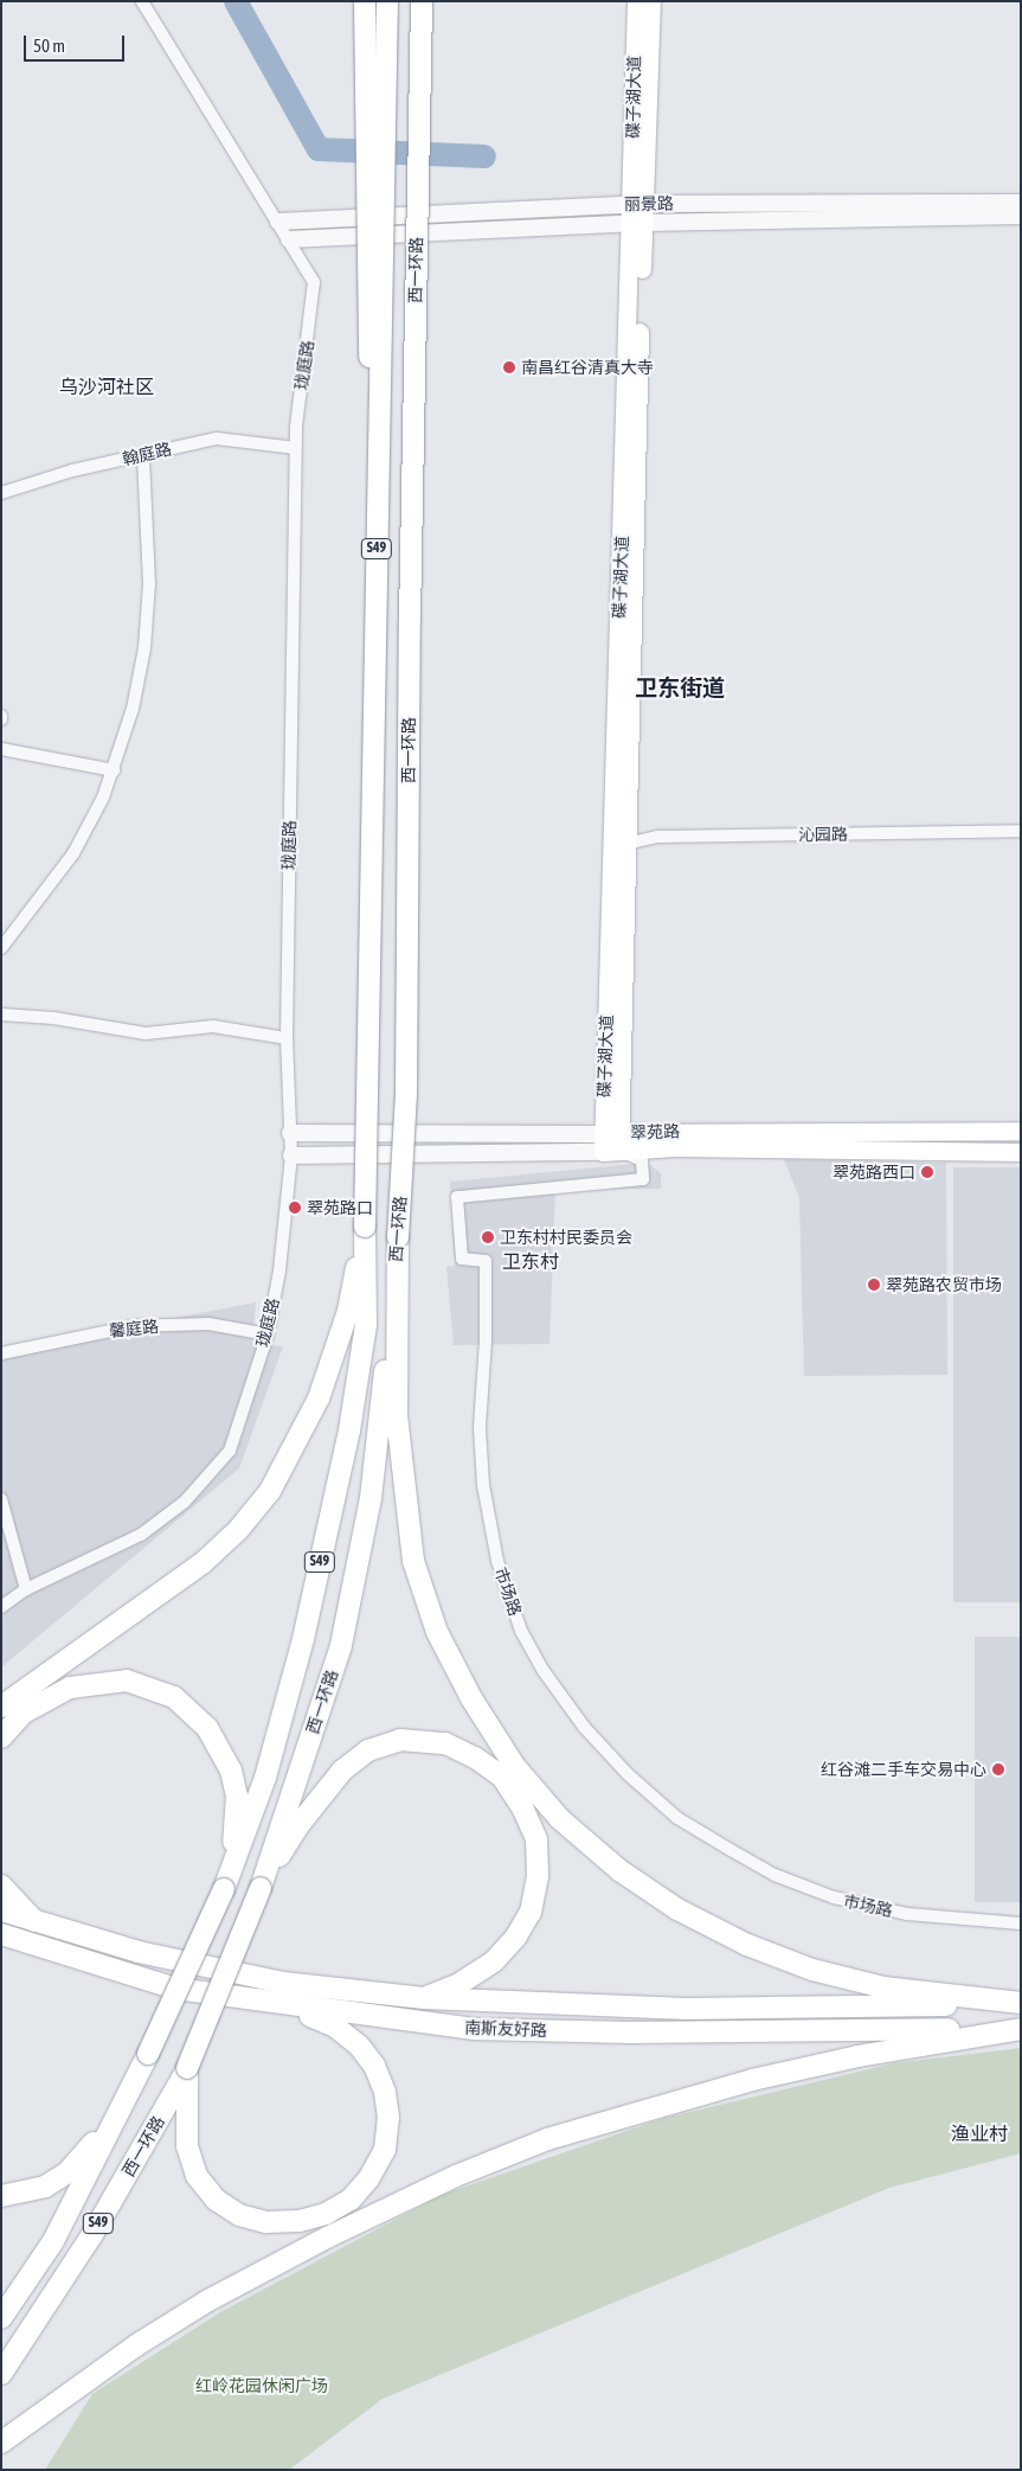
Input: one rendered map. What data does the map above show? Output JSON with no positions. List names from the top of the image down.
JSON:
{
  "streets": {
    "highway": ["西一环路", "S49", "南斯友好路"],
    "main road": ["碟子湖大道", "翠苑路"],
    "street": [
      "丽景路",
      "珑庭路",
      "翰庭路",
      "沁园路",
      "馨庭路",
      "市场路"
    ]
  },
  "crossings": [
    ["碟子湖大道", "丽景路"],
    ["碟子湖大道", "沁园路"],
    ["碟子湖大道", "翠苑路"],
    ["碟子湖大道", "市场路"],
    ["丽景路", "珑庭路"],
    ["珑庭路", "翰庭路"],
    ["珑庭路", "翠苑路"],
    ["珑庭路", "馨庭路"],
    ["翠苑路", "市场路"]
  ],
  "districts": [
    "乌沙河社区",
    "卫东街道",
    "卫东村",
    "渔业村"
  ],
  "parks": ["红岭花园休闲广场"],
  "places": [
    "南昌红谷清真大寺",
    "翠苑路西口",
    "翠苑路口",
    "卫东村村民委员会",
    "翠苑路农贸市场",
    "红谷滩二手车交易中心"
  ],
  "scale_bar": "50 m"
}
